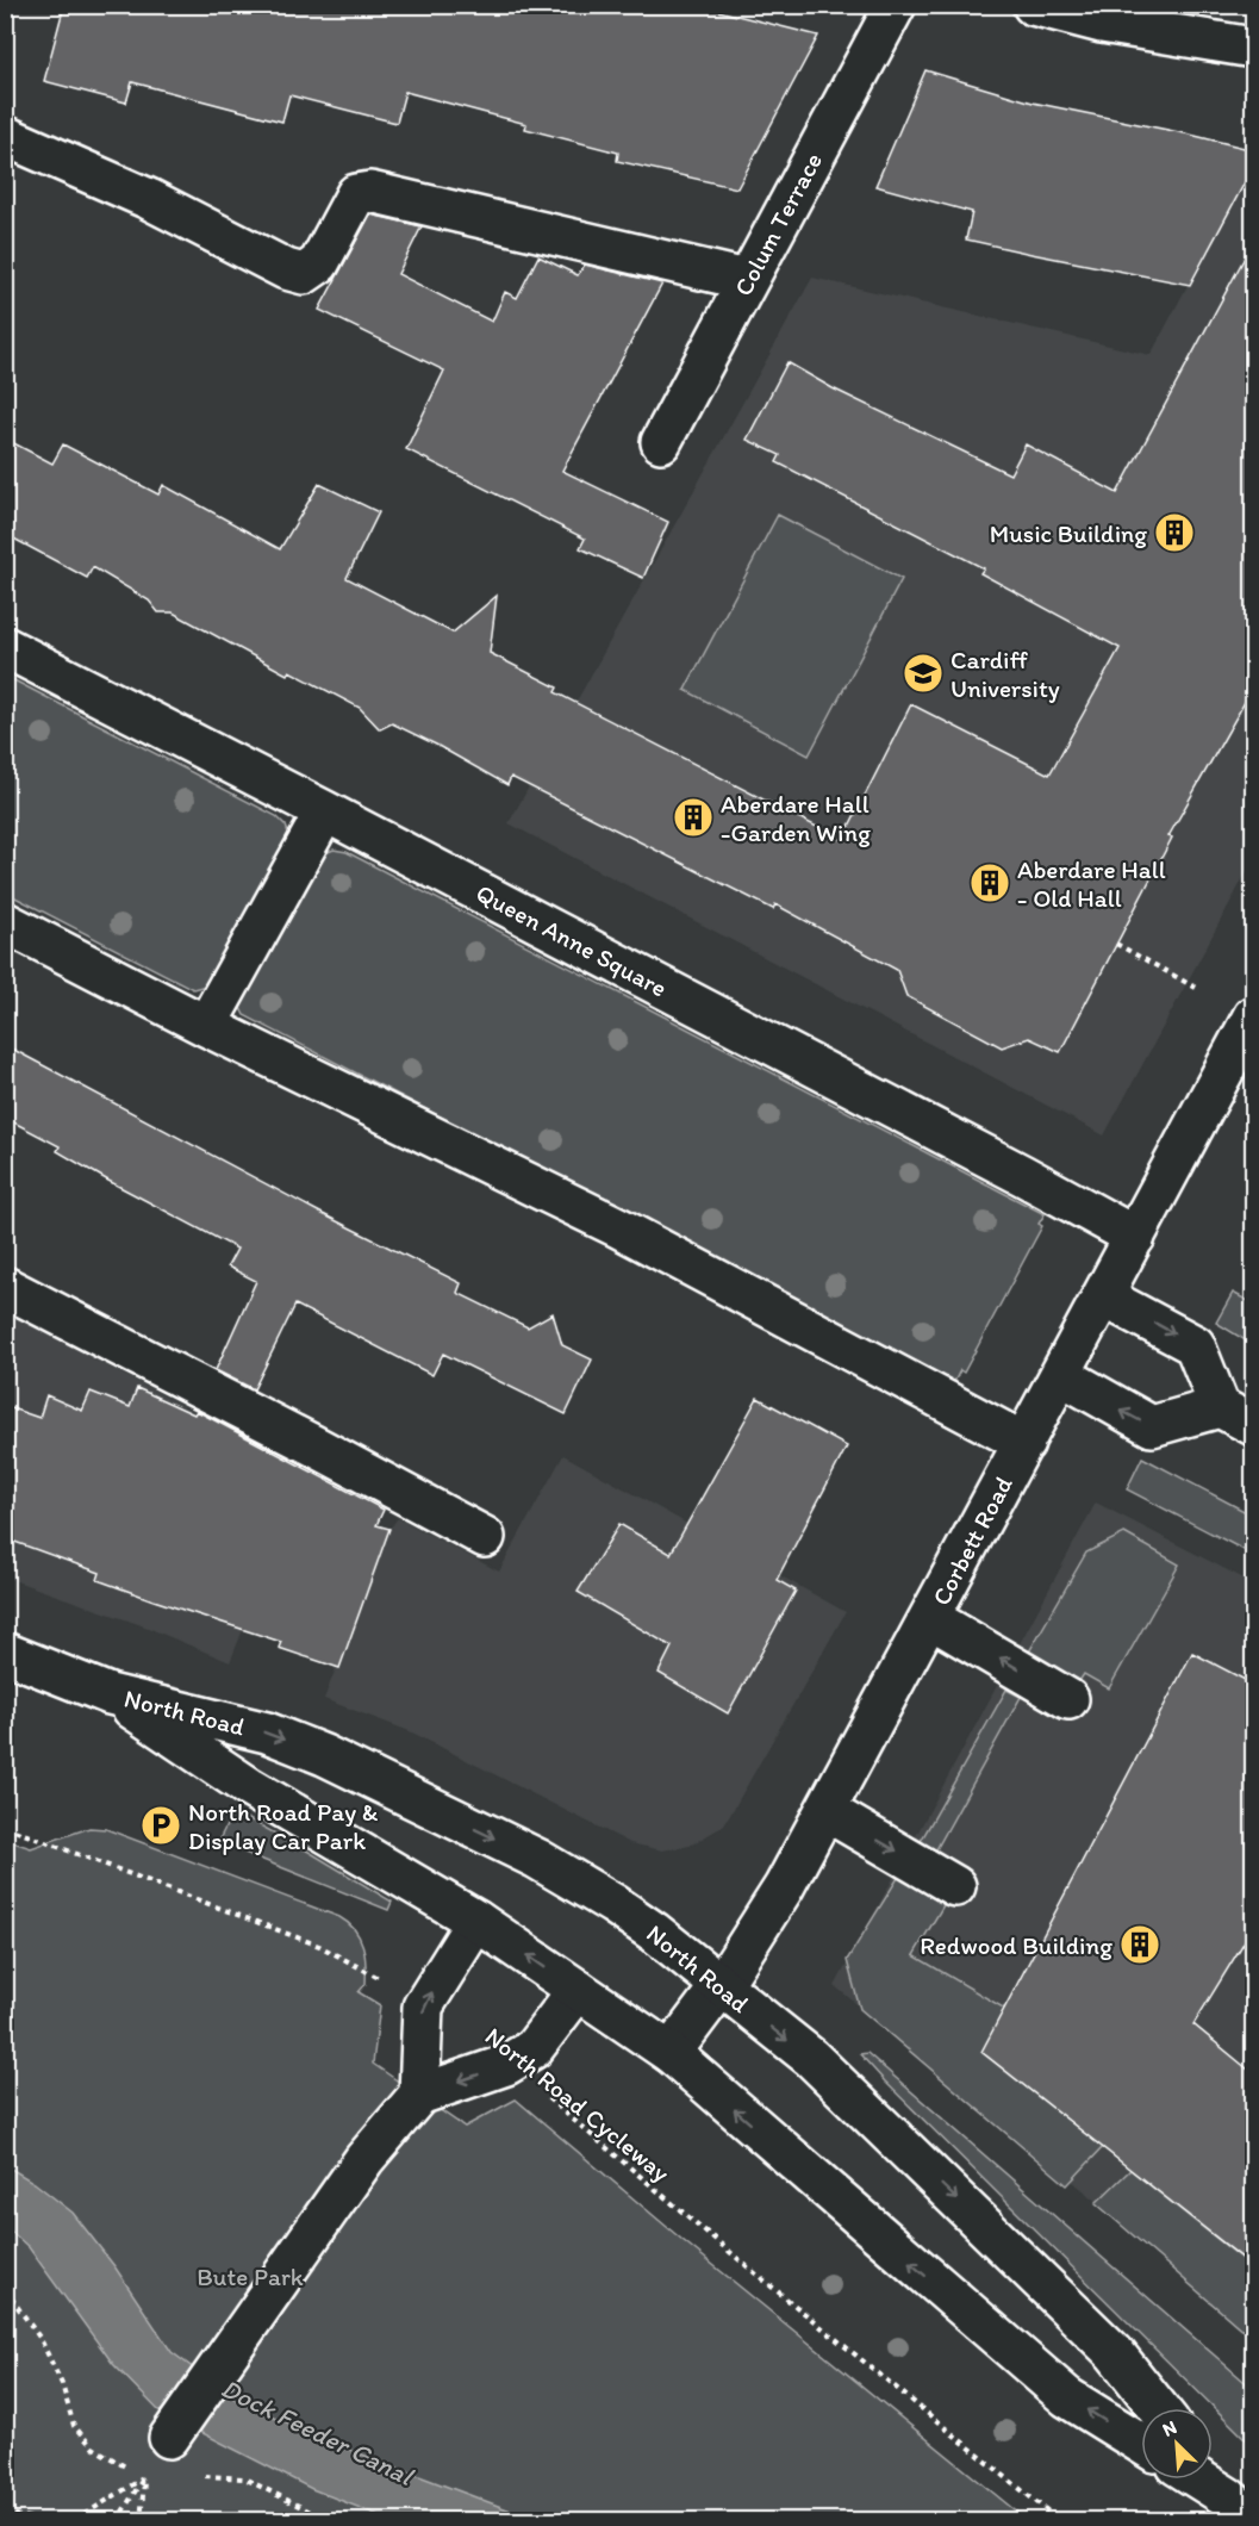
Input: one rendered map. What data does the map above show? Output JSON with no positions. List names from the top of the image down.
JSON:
{
  "streets": {
    "street": [
      "Colum Terrace",
      "Queen Anne Square",
      "Corbett Road",
      "North Road"
    ],
    "path": ["North Road Cycleway"]
  },
  "crossings": [
    ["Queen Anne Square", "Corbett Road"],
    ["Corbett Road", "North Road"]
  ],
  "water": ["Dock Feeder Canal"],
  "parks": ["Bute Park"],
  "places": {
    "building": [
      "Music Building",
      "Aberdare Hall -Garden Wing",
      "Aberdare Hall - Old Hall",
      "Redwood Building"
    ],
    "school or university": ["Cardiff University"],
    "parking": ["North Road Pay & Display Car Park"]
  },
  "north": "top left"
}
